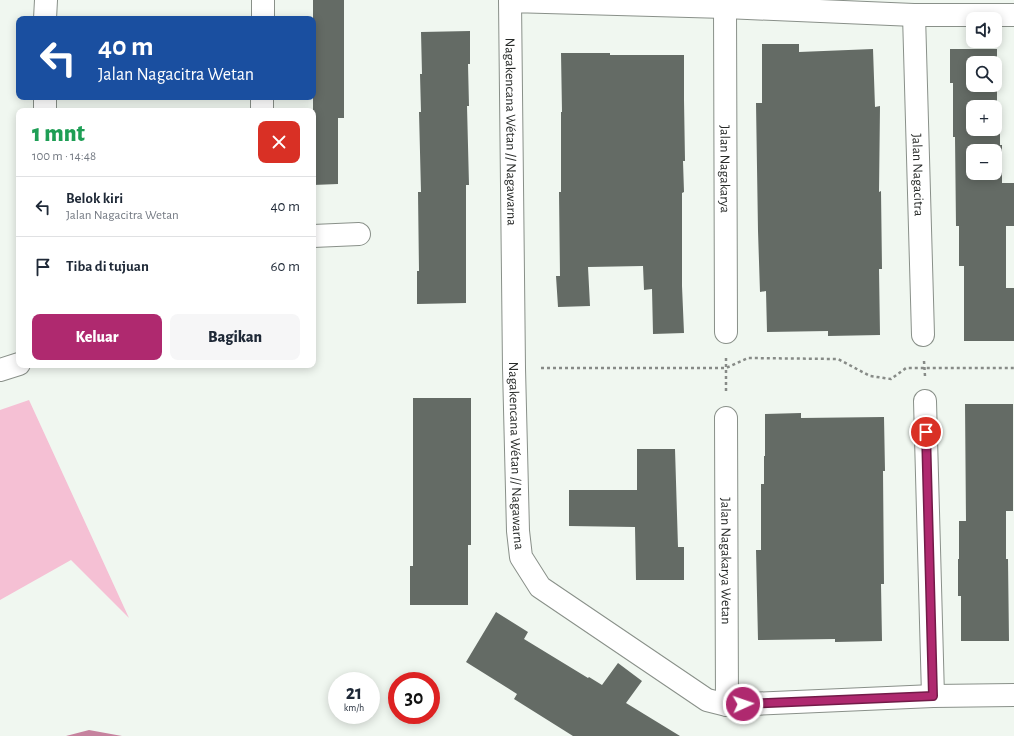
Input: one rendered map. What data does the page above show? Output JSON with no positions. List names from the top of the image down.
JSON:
{
  "streets": {
    "street": [
      "Nagakencana Wétan // Nagawarna",
      "Jalan Nagakarya",
      "Jalan Nagacitra",
      "Jalan Nagakarya Wetan"
    ]
  },
  "crossings": [
    ["Nagakencana Wétan // Nagawarna", "Jalan Nagakarya"],
    ["Nagakencana Wétan // Nagawarna", "Jalan Nagakarya Wetan"]
  ],
  "page": {
    "map_buttons": ["+", "−"],
    "turn": ["40 m", "Jalan Nagacitra Wetan"],
    "heading": ["1 mnt", "100 m · 14:48"],
    "list": [
      {
        "name": "Belok kiri",
        "note": "Jalan Nagacitra Wetan",
        "value": "40 m"
      },
      {
        "name": "Tiba di tujuan",
        "value": "60 m"
      }
    ],
    "buttons": ["Keluar", "Bagikan"],
    "speed": "21 km/h",
    "limit": "30"
  }
}
